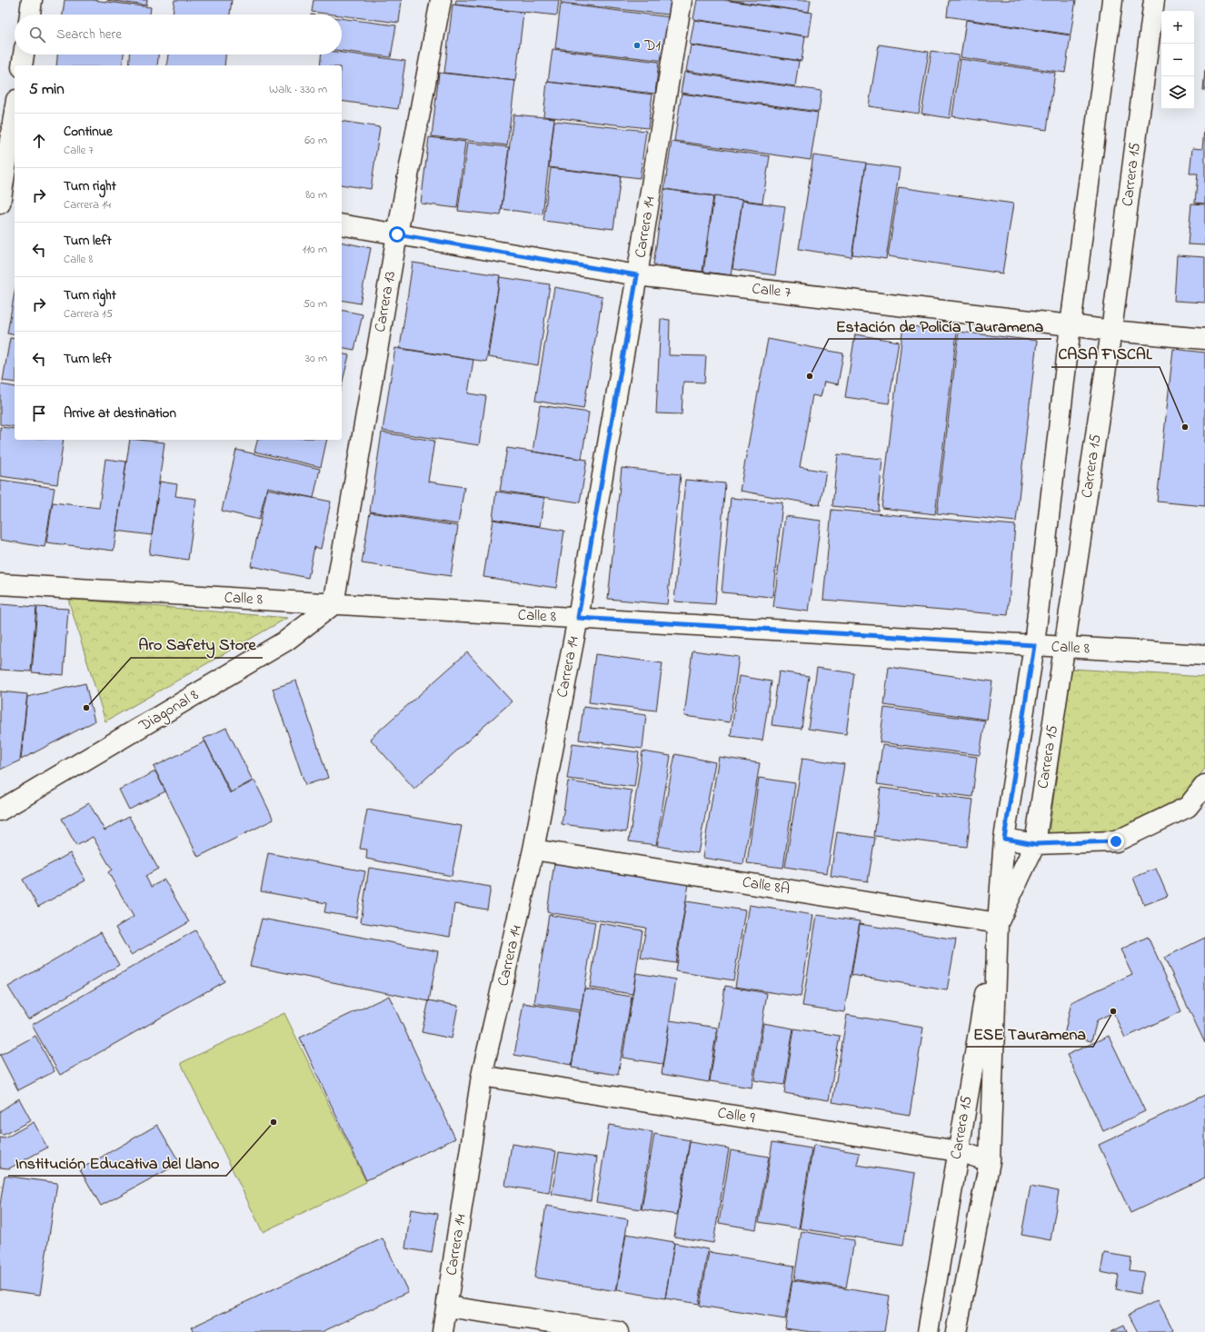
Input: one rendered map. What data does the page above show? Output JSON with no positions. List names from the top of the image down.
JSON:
{
  "streets": {
    "street": [
      "Carrera 15",
      "Carrera 14",
      "Calle 7",
      "Carrera 13",
      "Calle 8",
      "Diagonal 8",
      "Calle 8A",
      "Calle 9"
    ]
  },
  "crossings": [
    ["Carrera 15", "Calle 7"],
    ["Carrera 15", "Calle 8"],
    ["Carrera 15", "Calle 8A"],
    ["Carrera 15", "Calle 9"],
    ["Carrera 14", "Calle 7"],
    ["Carrera 14", "Calle 8"],
    ["Carrera 14", "Calle 8A"],
    ["Carrera 14", "Calle 9"],
    ["Calle 7", "Carrera 13"],
    ["Carrera 13", "Calle 8"],
    ["Carrera 13", "Diagonal 8"],
    ["Calle 8", "Diagonal 8"]
  ],
  "places": [
    "D1",
    "Estación de Policía Tauramena",
    "CASA FISCAL",
    "Aro Safety Store",
    "ESE Tauramena",
    "Institución Educativa del Llano"
  ],
  "page": {
    "map_buttons": ["+", "−"],
    "search": "Search here",
    "heading": ["5 min", "Walk · 330 m"],
    "list": [
      ["Continue", "Calle 7", "60 m"],
      ["Turn right", "Carrera 14", "80 m"],
      ["Turn left", "Calle 8", "110 m"],
      ["Turn right", "Carrera 15", "50 m"],
      ["Turn left", "30 m"],
      "Arrive at destination"
    ]
  }
}
